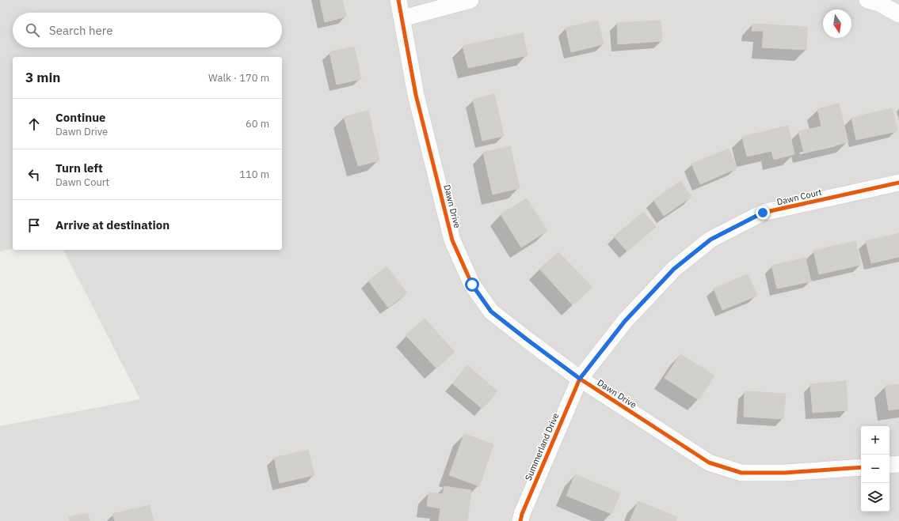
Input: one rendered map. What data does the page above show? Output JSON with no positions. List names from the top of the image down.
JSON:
{
  "streets": {
    "street": ["Dawn Court", "Dawn Drive", "Summerland Drive"]
  },
  "crossings": [
    ["Dawn Court", "Dawn Drive"],
    ["Dawn Court", "Summerland Drive"],
    ["Dawn Drive", "Summerland Drive"]
  ],
  "north": "bottom",
  "page": {
    "search": "Search here",
    "heading": ["3 min", "Walk · 170 m"],
    "list": [
      ["Continue", "Dawn Drive", "60 m"],
      ["Turn left", "Dawn Court", "110 m"],
      "Arrive at destination"
    ],
    "map_buttons": ["+", "−"]
  }
}
